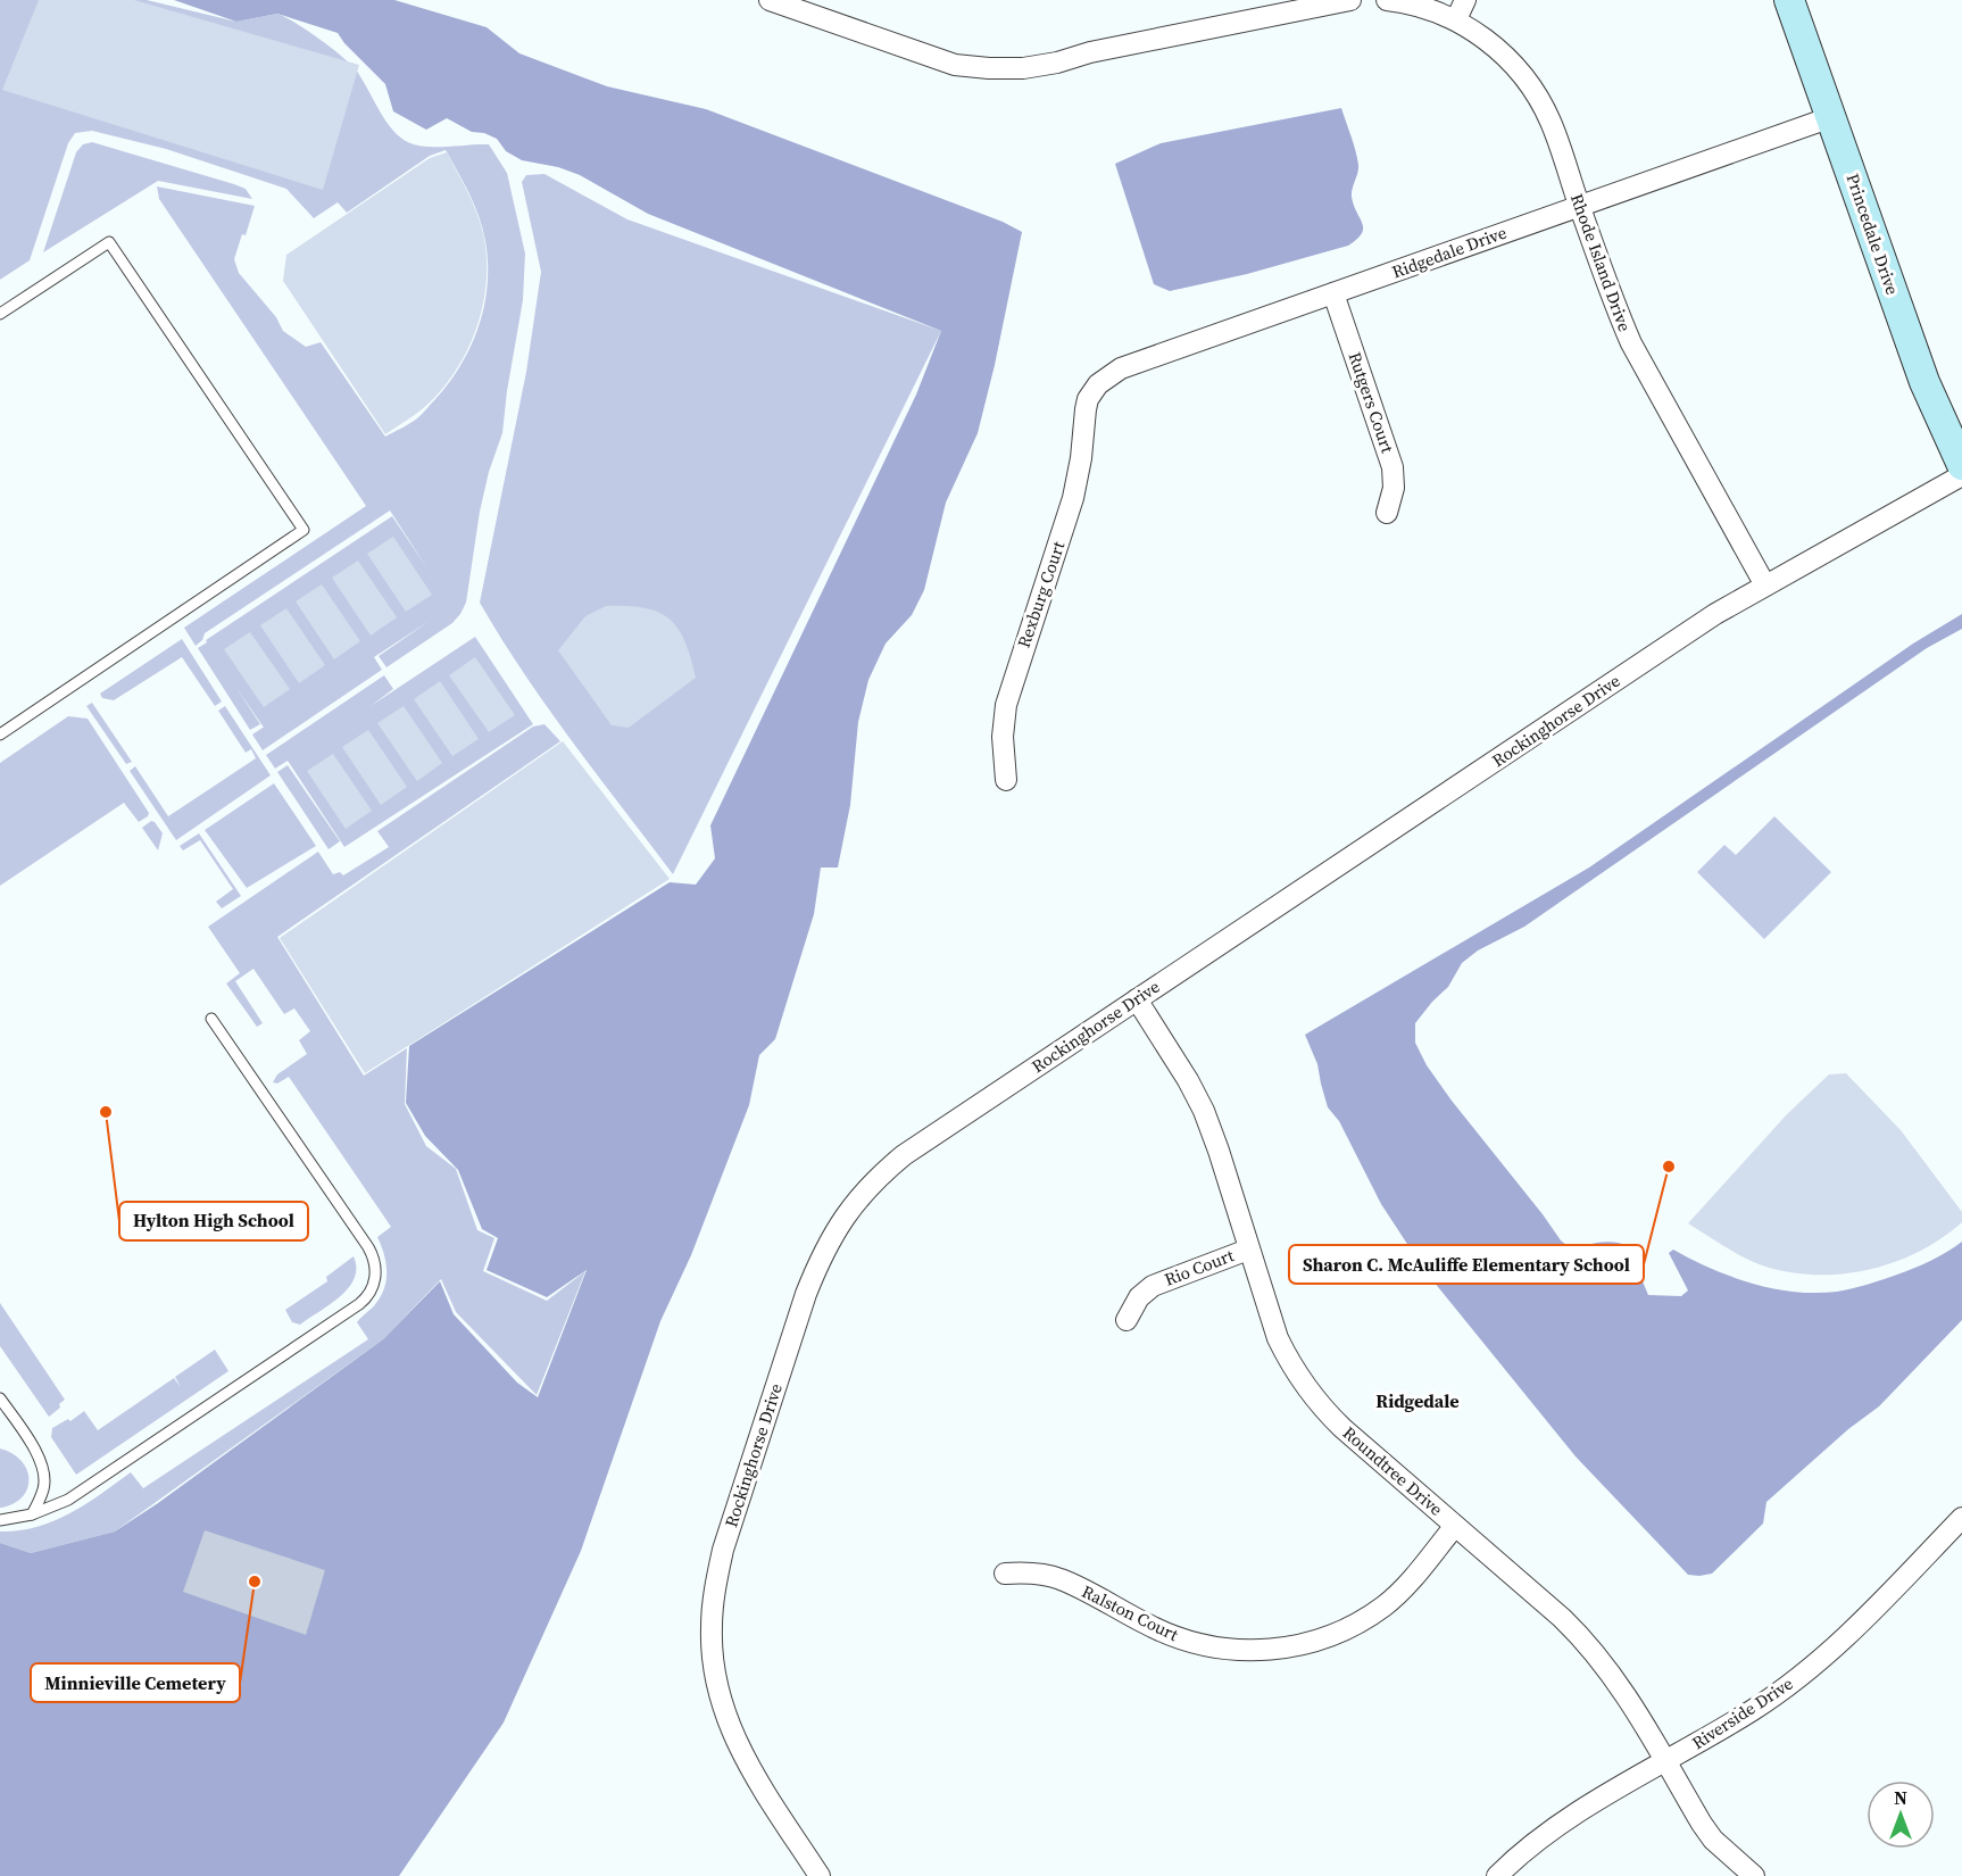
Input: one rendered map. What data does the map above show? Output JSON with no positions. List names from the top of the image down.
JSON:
{
  "streets": {
    "street": [
      "Princedale Drive",
      "Ridgedale Drive",
      "Rhode Island Drive",
      "Rutgers Court",
      "Rexburg Court",
      "Rockinghorse Drive",
      "Rio Court",
      "Roundtree Drive",
      "Ralston Court",
      "Riverside Drive"
    ]
  },
  "crossings": [
    ["Princedale Drive", "Ridgedale Drive"],
    ["Ridgedale Drive", "Rhode Island Drive"],
    ["Ridgedale Drive", "Rutgers Court"],
    ["Ridgedale Drive", "Rexburg Court"],
    ["Rhode Island Drive", "Rockinghorse Drive"],
    ["Rockinghorse Drive", "Roundtree Drive"],
    ["Rio Court", "Roundtree Drive"],
    ["Roundtree Drive", "Ralston Court"],
    ["Roundtree Drive", "Riverside Drive"]
  ],
  "districts": ["Ridgedale"],
  "places": ["Hylton High School", "Sharon C. McAuliffe Elementary School", "Minnieville Cemetery"],
  "north": "top"
}
